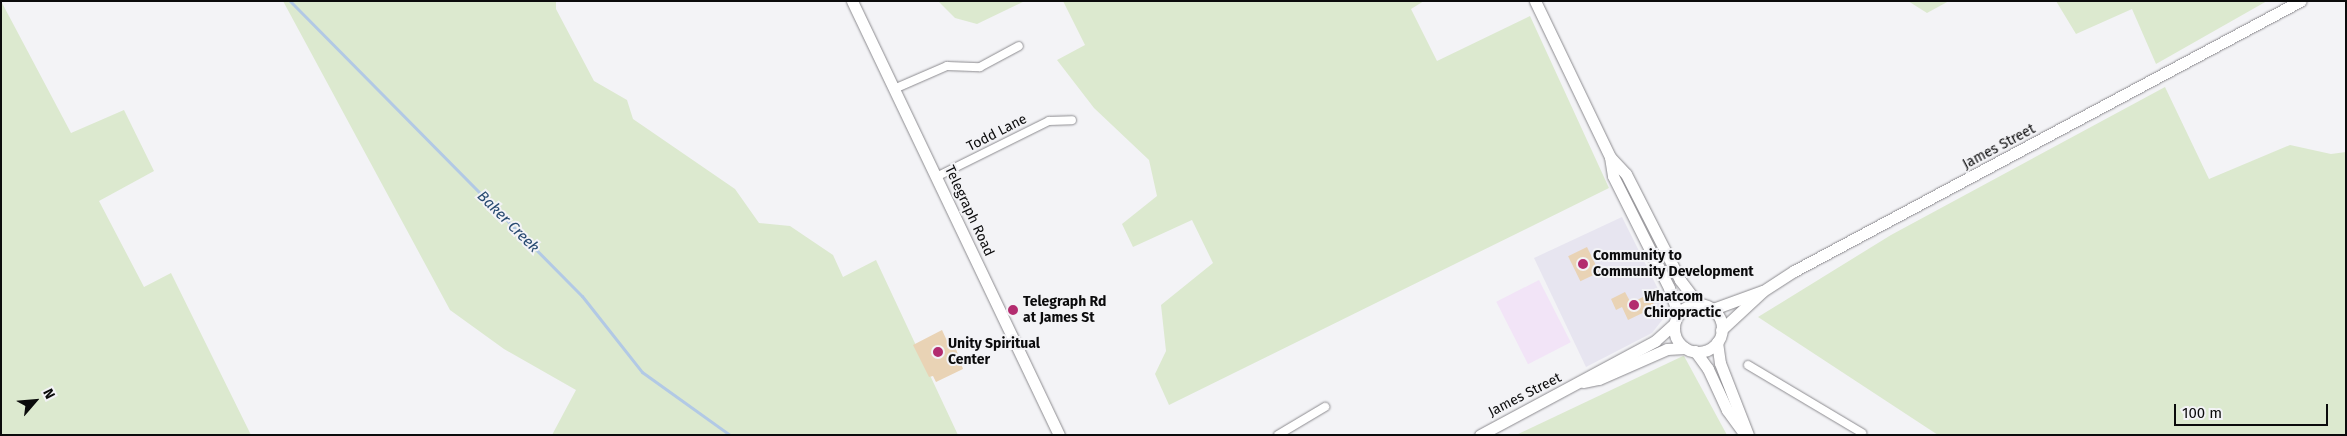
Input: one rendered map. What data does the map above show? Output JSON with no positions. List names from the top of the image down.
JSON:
{
  "streets": {
    "street": ["Todd Lane", "James Street", "Telegraph Road"]
  },
  "crossings": [
    ["Todd Lane", "Telegraph Road"]
  ],
  "water": ["Baker Creek"],
  "places": [
    "Community to Community Development",
    "Whatcom Chiropractic",
    "Telegraph Rd at James St",
    "Unity Spiritual Center"
  ],
  "scale_bar": "100 m",
  "north": "top right"
}
